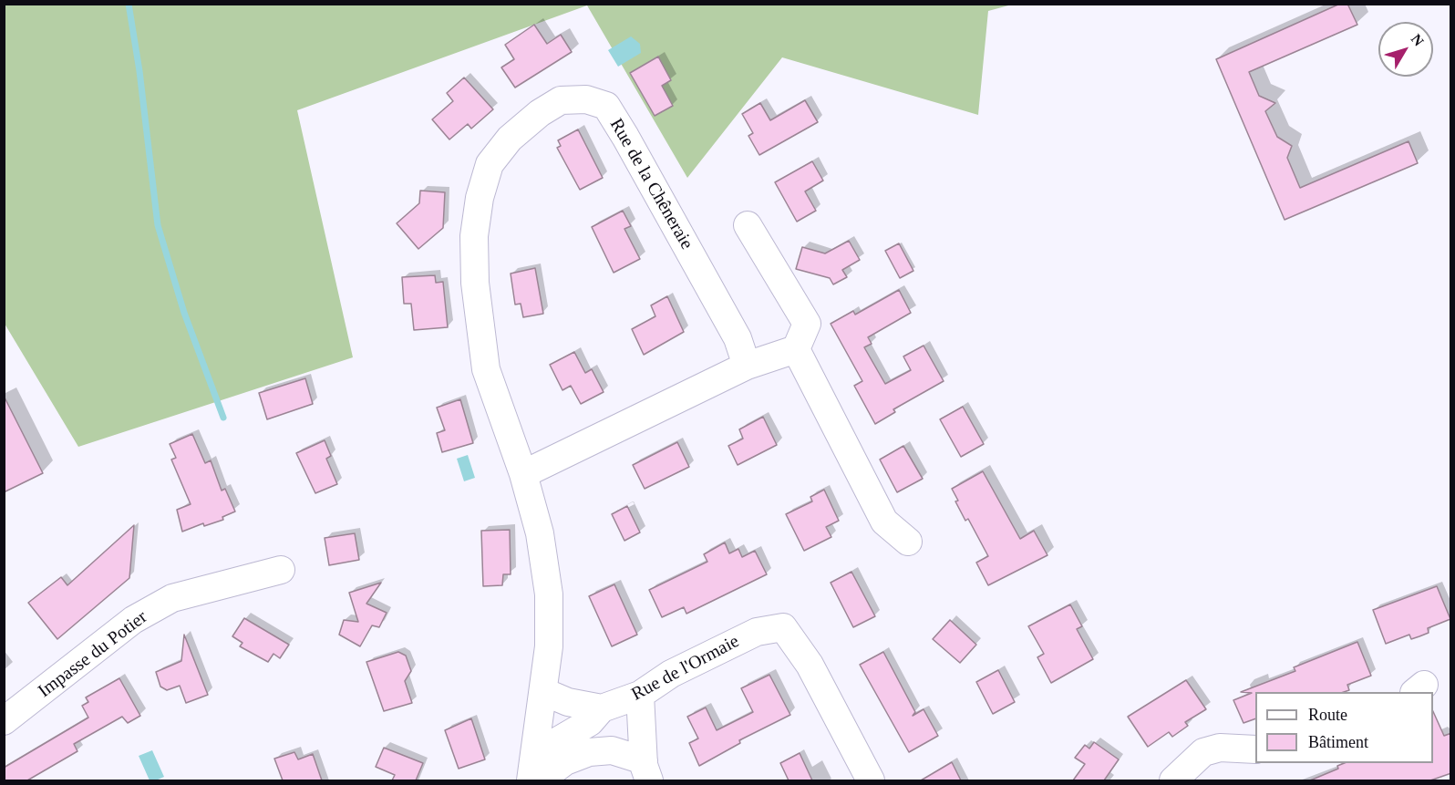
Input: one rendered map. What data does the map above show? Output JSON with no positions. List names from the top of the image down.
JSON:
{
  "streets": {
    "street": ["Rue de la Chêneraie", "Impasse du Potier", "Rue de l'Ormaie"]
  },
  "legend": ["Route", "Bâtiment"],
  "north": "top right"
}
